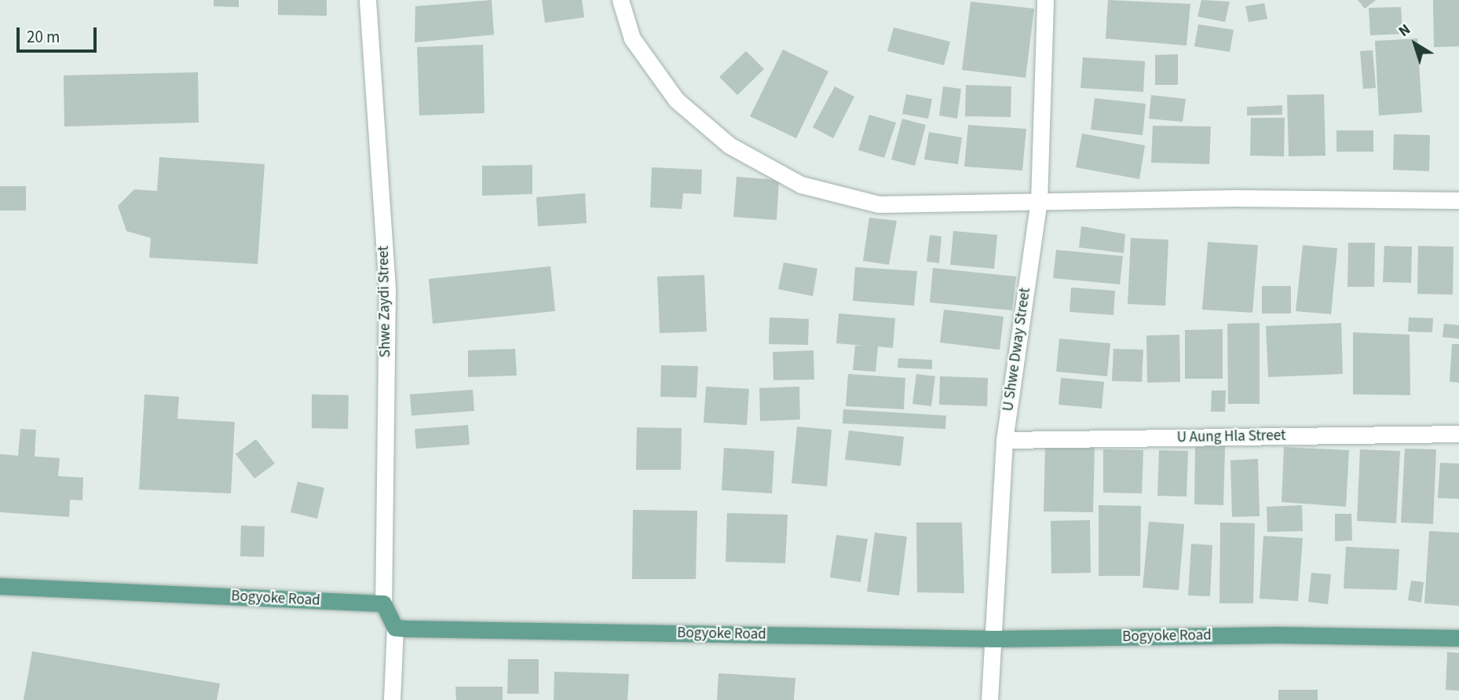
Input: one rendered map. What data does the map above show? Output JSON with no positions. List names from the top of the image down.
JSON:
{
  "streets": {
    "main road": ["Bogyoke Road"],
    "street": ["Shwe Zaydi Street", "U Shwe Dway Street", "U Aung Hla Street"]
  },
  "crossings": [
    ["Shwe Zaydi Street", "Bogyoke Road"],
    ["U Shwe Dway Street", "U Aung Hla Street"],
    ["U Shwe Dway Street", "Bogyoke Road"]
  ],
  "scale_bar": "20 m",
  "north": "top left"
}
